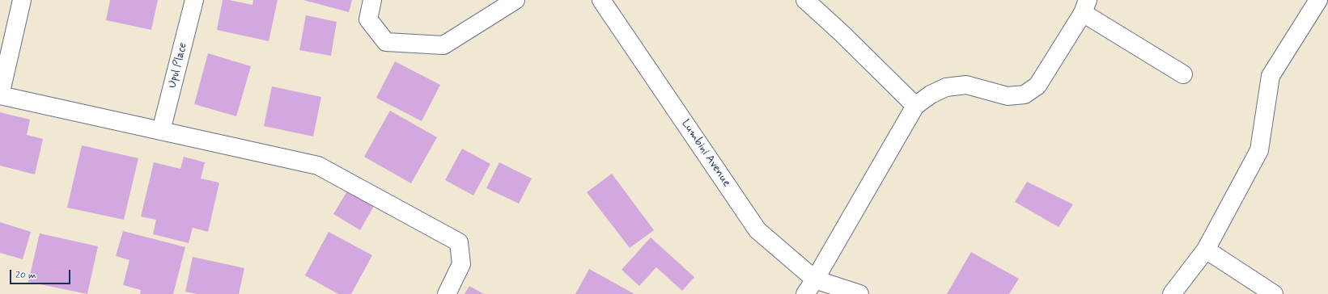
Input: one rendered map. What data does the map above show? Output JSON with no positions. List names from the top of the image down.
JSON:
{
  "streets": {
    "street": ["Upul Place", "Lumbini Avenue"]
  },
  "scale_bar": "20 m"
}
